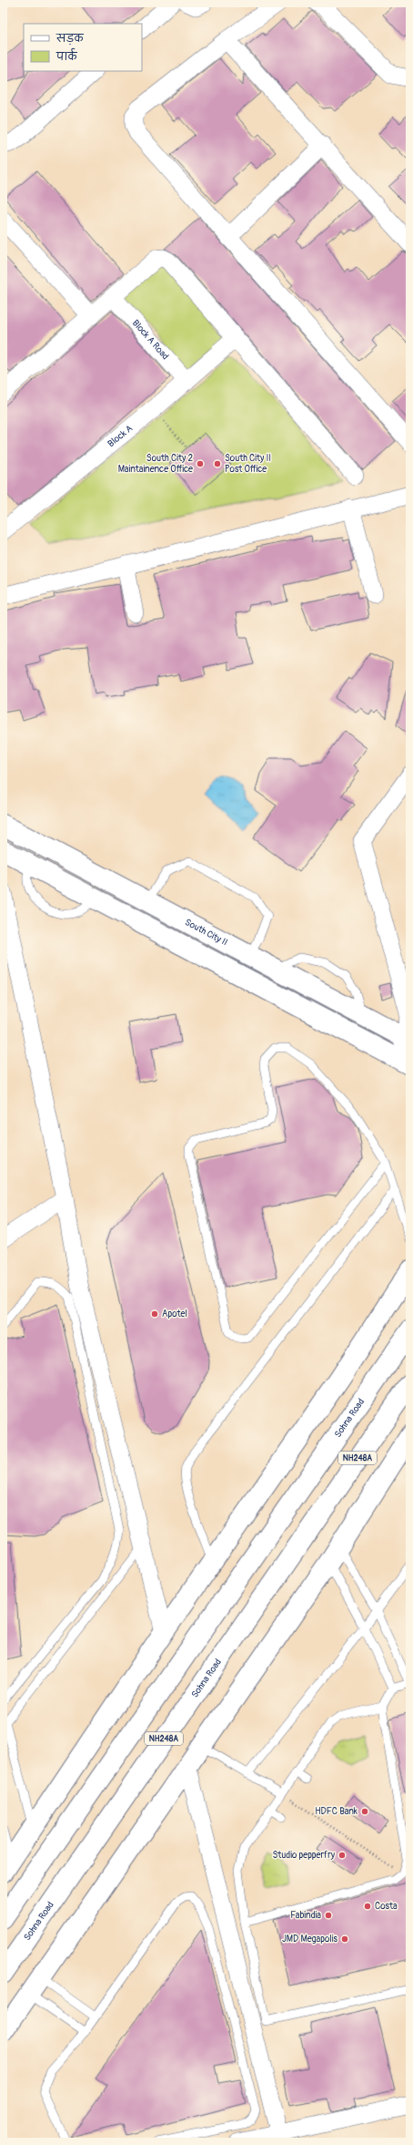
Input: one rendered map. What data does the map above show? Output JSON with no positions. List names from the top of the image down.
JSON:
{
  "streets": {
    "main road": ["South City II", "Sohna Road", "NH248A"],
    "street": ["Block A Road", "Block A"]
  },
  "crossings": [
    ["Block A Road", "Block A"]
  ],
  "places": [
    "South City 2 Maintainence Office",
    "South City II Post Office",
    "Apotel",
    "HDFC Bank",
    "Studio pepperfry",
    "Costa",
    "Fabindia",
    "JMD Megapolis"
  ],
  "legend": ["सड़क", "पार्क"]
}
